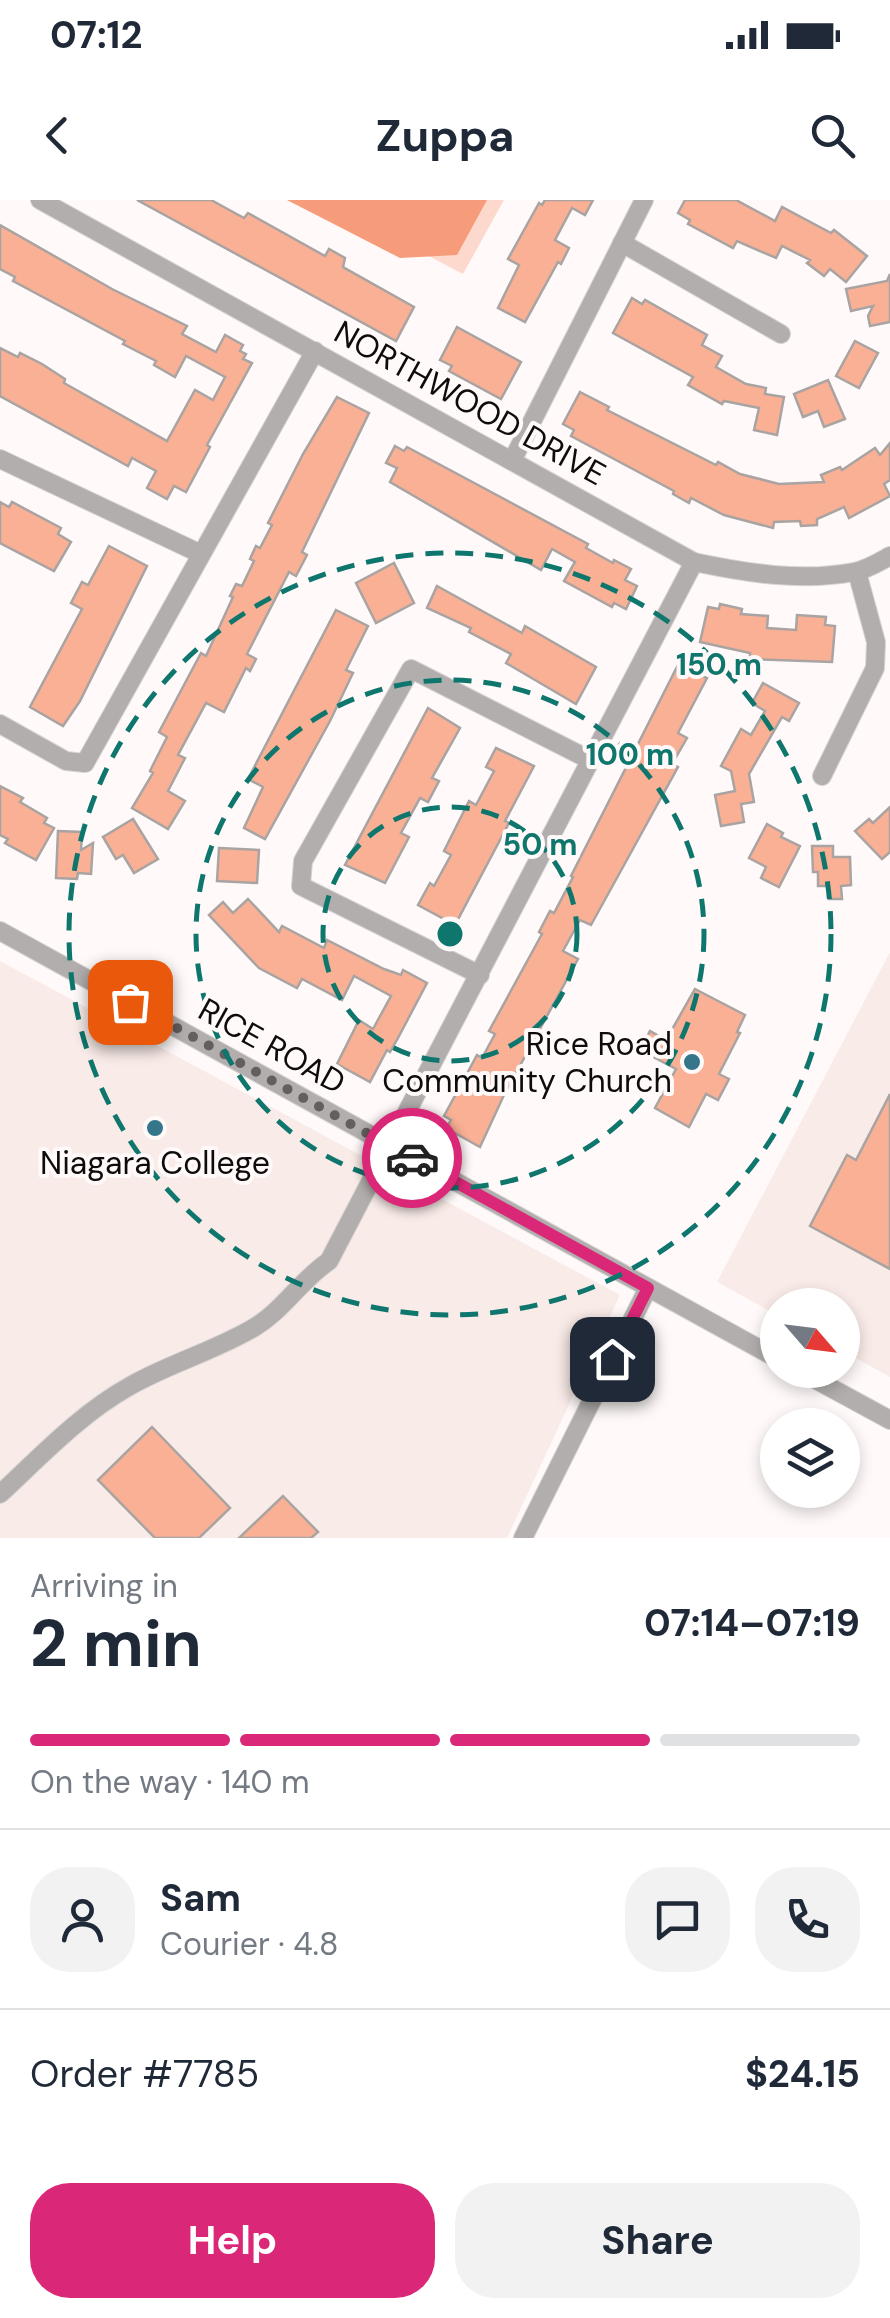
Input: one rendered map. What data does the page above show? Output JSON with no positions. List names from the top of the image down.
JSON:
{
  "streets": {
    "street": ["NORTHWOOD DRIVE", "RICE ROAD"]
  },
  "places": ["Rice Road Community Church", "Niagara College"],
  "north": "bottom right",
  "page": {
    "status": "07:12",
    "header": "Zuppa",
    "heading": ["2 min", "Arriving in", "07:14–07:19"],
    "panel": [
      "Sam",
      "Courier · 4.8",
      "Order #7785",
      "$24.15"
    ],
    "bar": "On the way · 140 m",
    "buttons": ["Help", "Share"]
  },
  "rings": ["150 m", "100 m", "50 m"]
}
